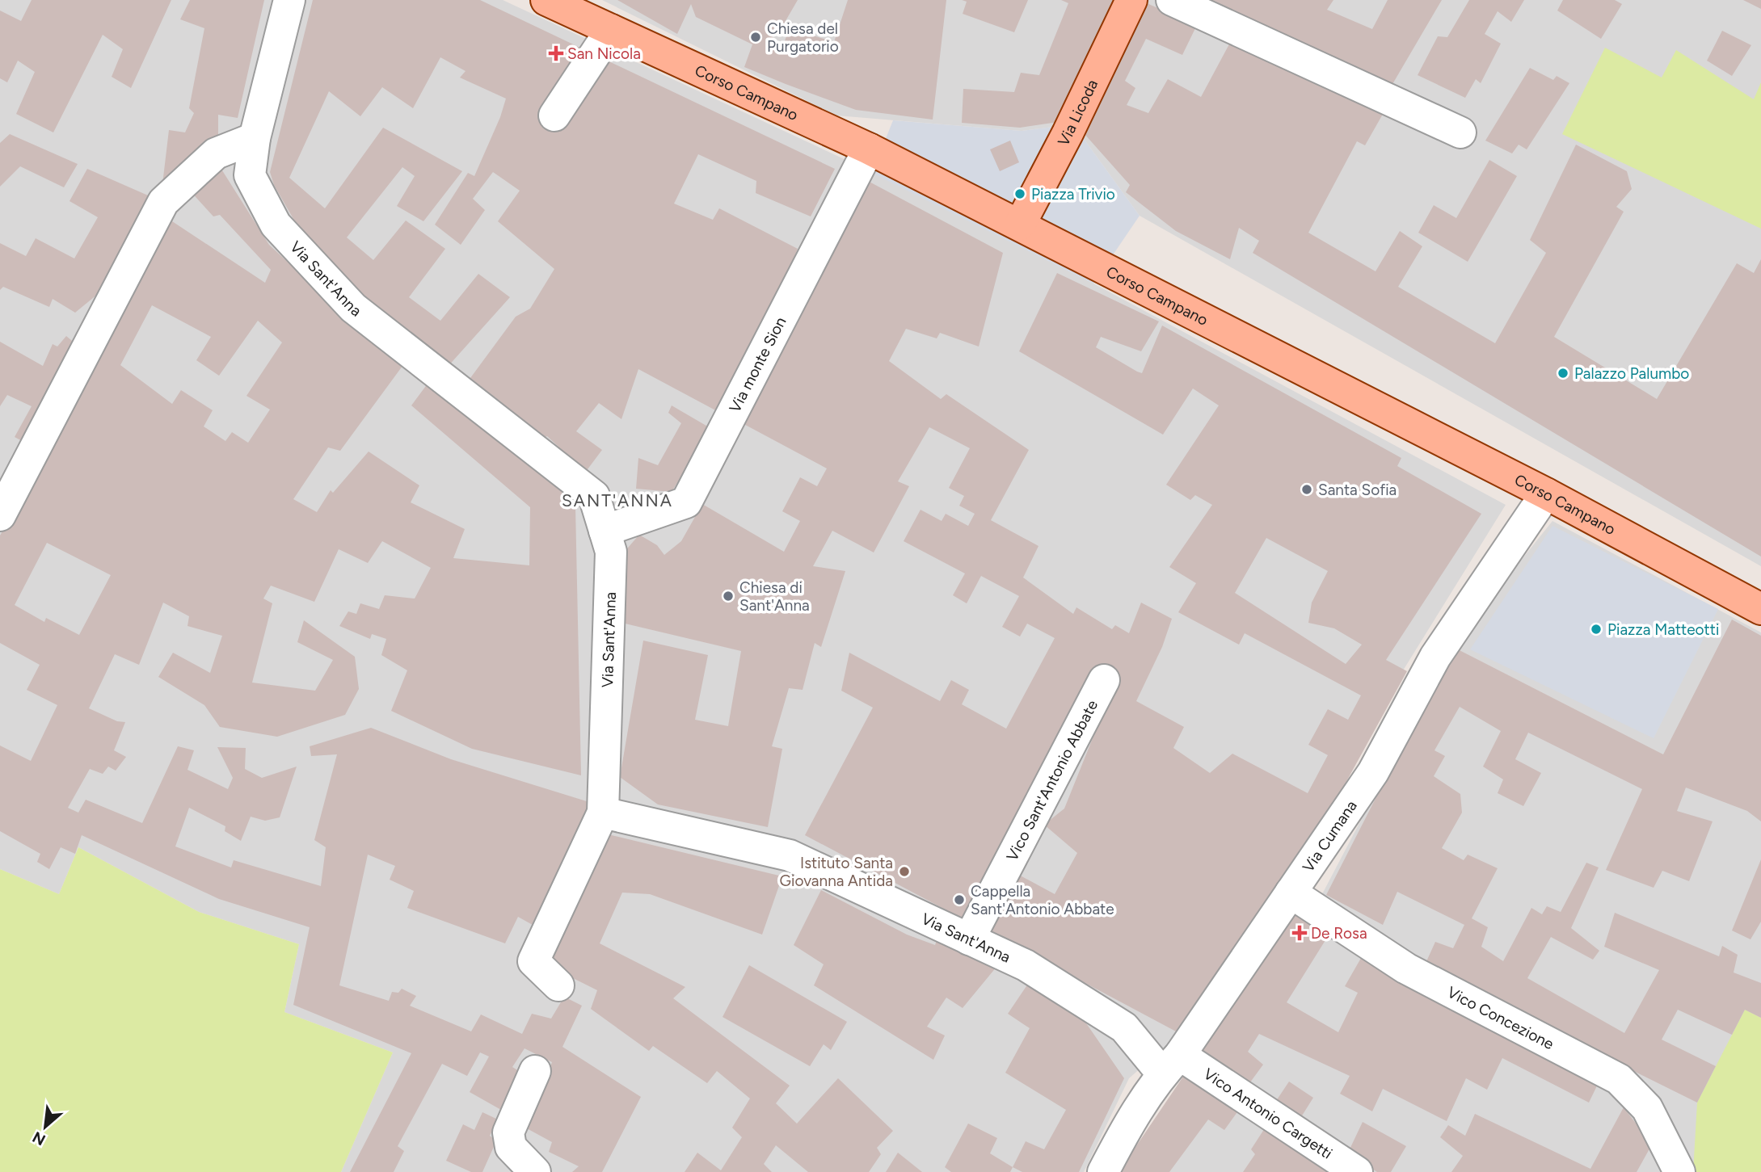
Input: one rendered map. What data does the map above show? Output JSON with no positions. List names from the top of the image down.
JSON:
{
  "streets": {
    "main road": ["Corso Campano", "Via Licoda"],
    "street": [
      "Via Sant'Anna",
      "Via monte Sion",
      "Vico Sant'Antonio Abbate",
      "Via Cumana",
      "Vico Concezione",
      "Vico Antonio Cargetti"
    ]
  },
  "crossings": [
    ["Corso Campano", "Via Licoda"],
    ["Corso Campano", "Via monte Sion"],
    ["Corso Campano", "Via Cumana"],
    ["Via Sant'Anna", "Via monte Sion"],
    ["Via Sant'Anna", "Vico Sant'Antonio Abbate"],
    ["Via Sant'Anna", "Via Cumana"],
    ["Via Sant'Anna", "Vico Antonio Cargetti"],
    ["Via Cumana", "Vico Concezione"],
    ["Via Cumana", "Vico Antonio Cargetti"]
  ],
  "districts": ["SANT'ANNA"],
  "places": {
    "other": [
      "Chiesa del Purgatorio",
      "Piazza Trivio",
      "Palazzo Palumbo",
      "Santa Sofia",
      "Chiesa di Sant'Anna",
      "Piazza Matteotti",
      "Istituto Santa Giovanna Antida",
      "Cappella Sant'Antonio Abbate"
    ],
    "health": ["San Nicola", "De Rosa"]
  },
  "north": "bottom left"
}
